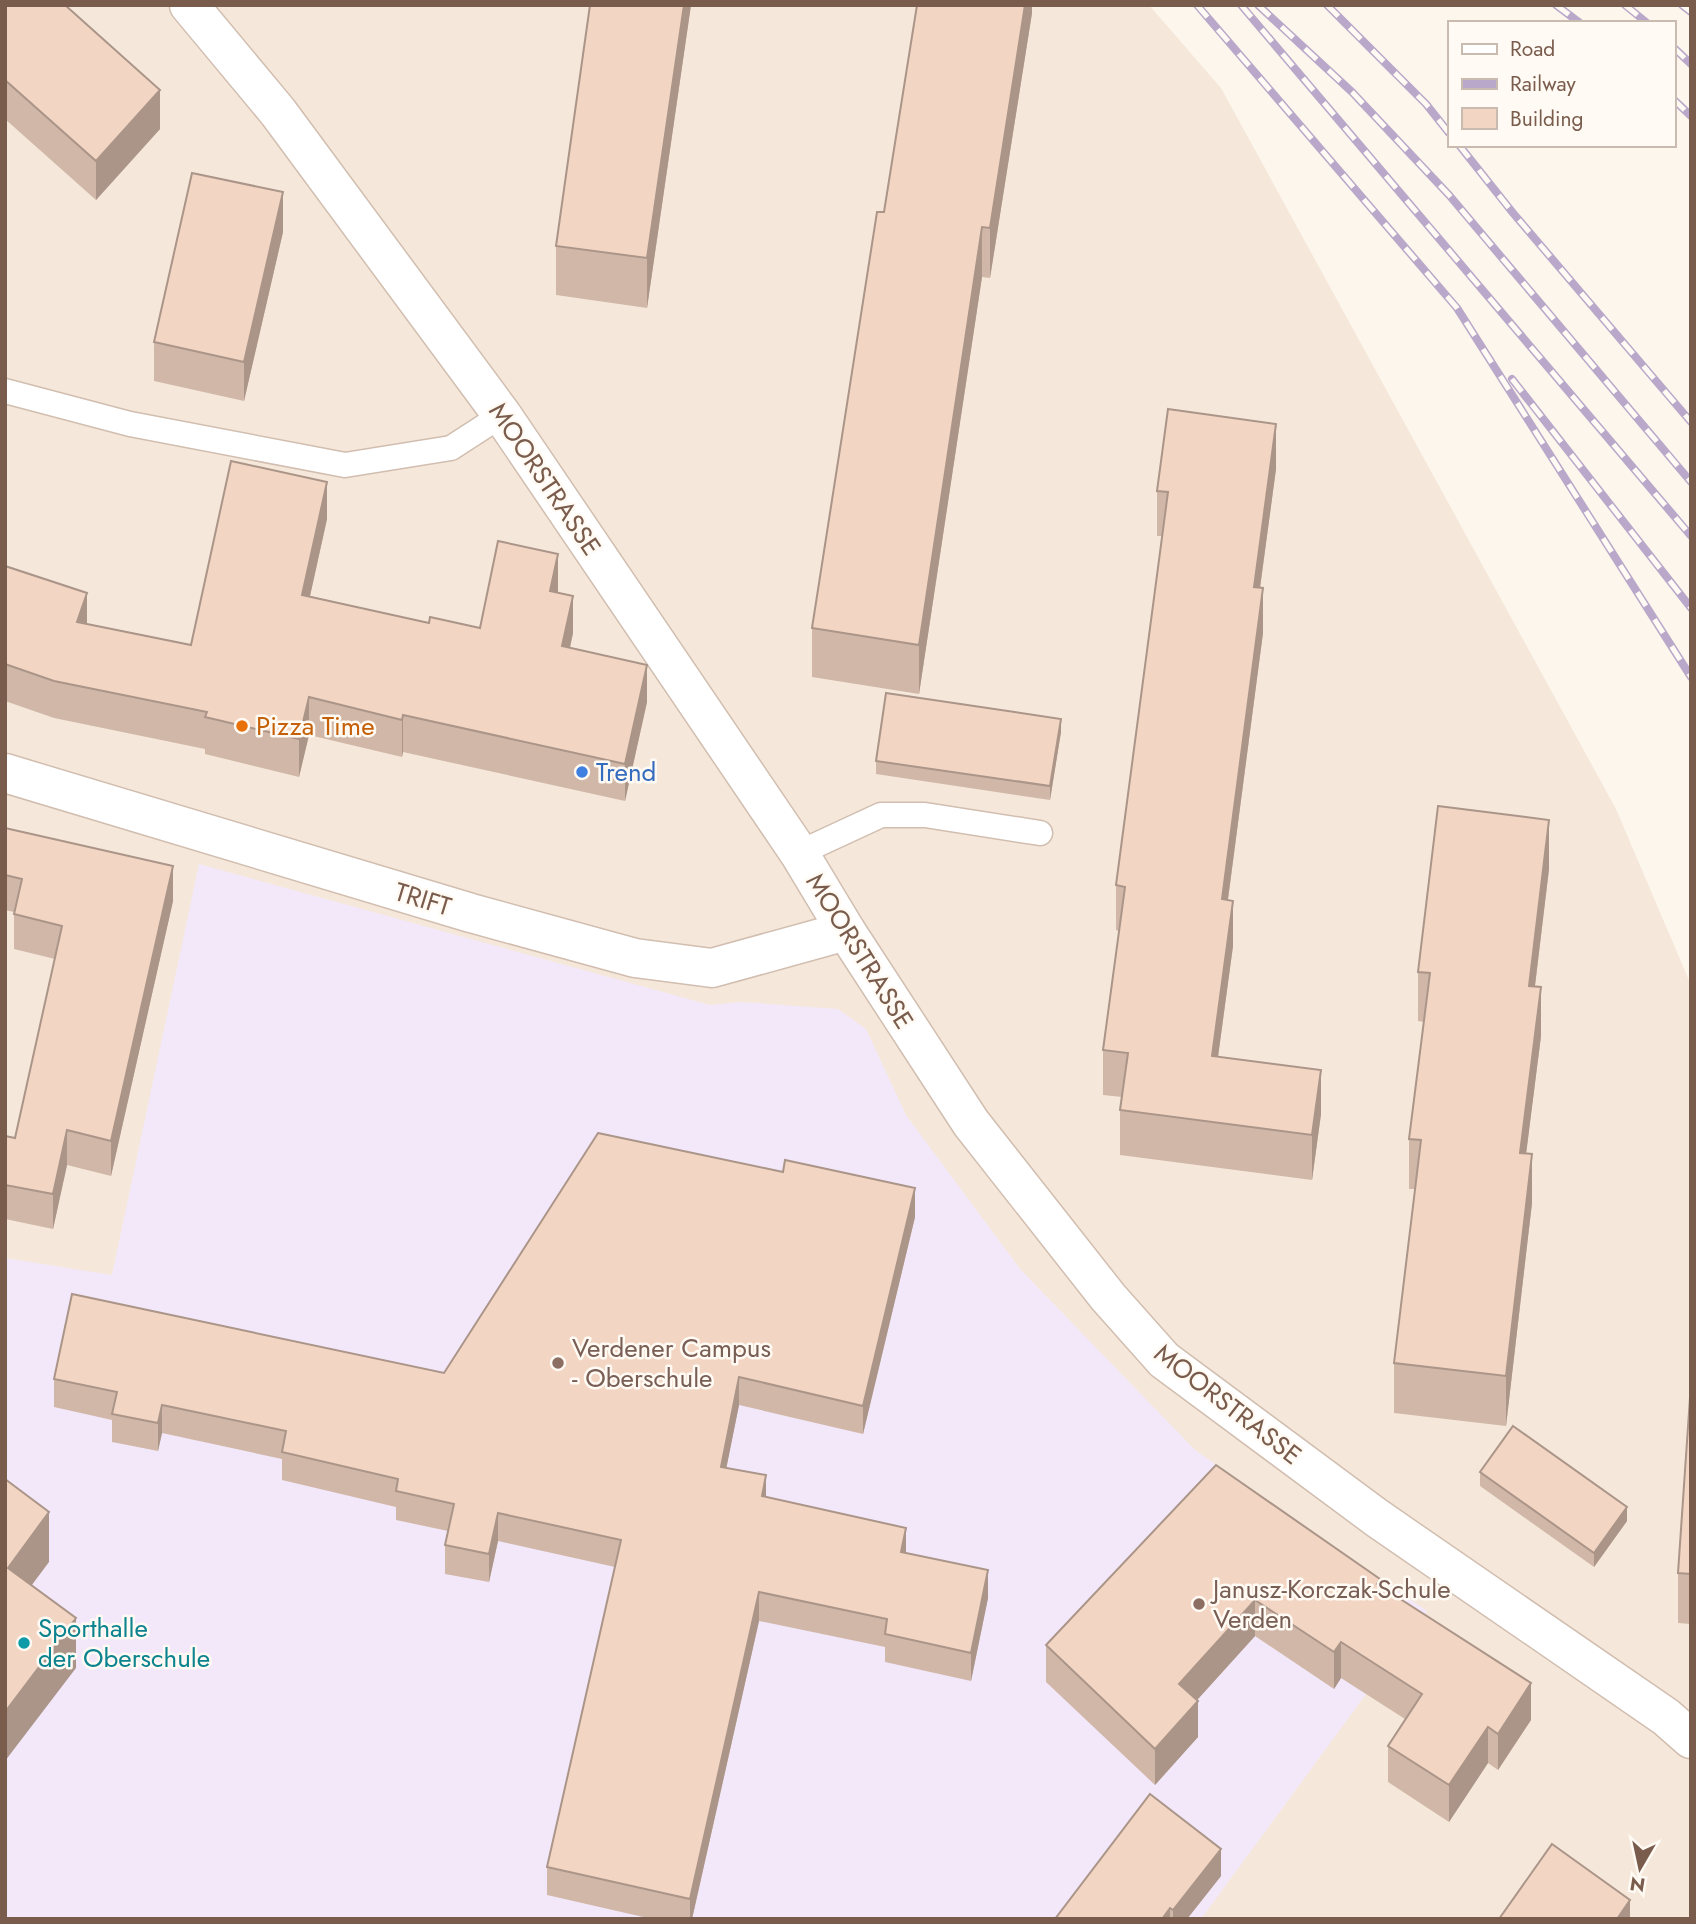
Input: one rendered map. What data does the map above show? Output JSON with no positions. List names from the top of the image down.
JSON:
{
  "streets": {
    "street": ["MOORSTRASSE", "TRIFT"]
  },
  "crossings": [
    ["MOORSTRASSE", "TRIFT"]
  ],
  "places": [
    "Pizza Time",
    "Trend",
    "Verdener Campus - Oberschule",
    "Janusz-Korczak-Schule Verden",
    "Sporthalle der Oberschule"
  ],
  "legend": ["Road", "Railway", "Building"],
  "north": "bottom"
}
